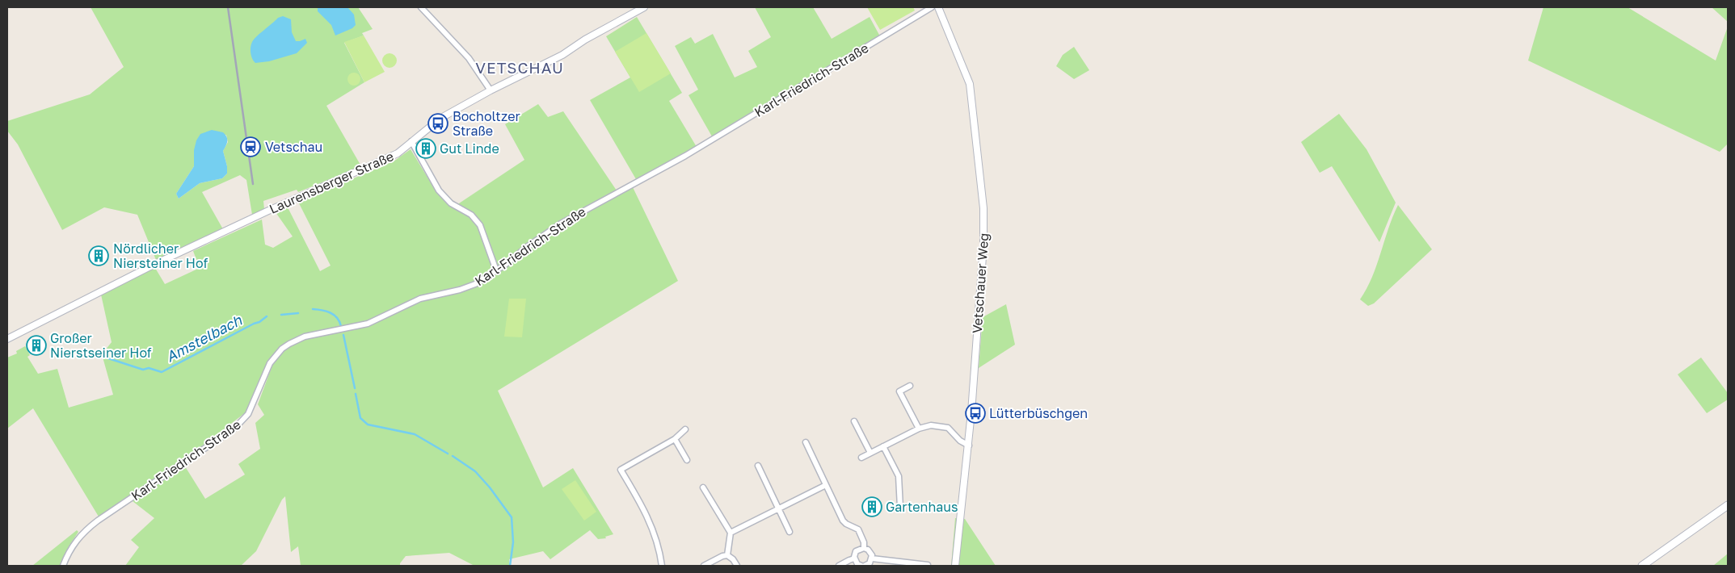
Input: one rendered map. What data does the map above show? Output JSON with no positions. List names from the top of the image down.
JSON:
{
  "streets": {
    "street": ["Karl-Friedrich-Straße", "Laurensberger Straße", "Vetschauer Weg"]
  },
  "districts": ["VETSCHAU"],
  "water": ["Amstelbach"],
  "places": {
    "bus stop": ["Bocholtzer Straße", "Lütterbüschgen"],
    "station": ["Vetschau"],
    "building": [
      "Gut Linde",
      "Nördlicher Niersteiner Hof",
      "Großer Nierstseiner Hof",
      "Gartenhaus"
    ]
  }
}
